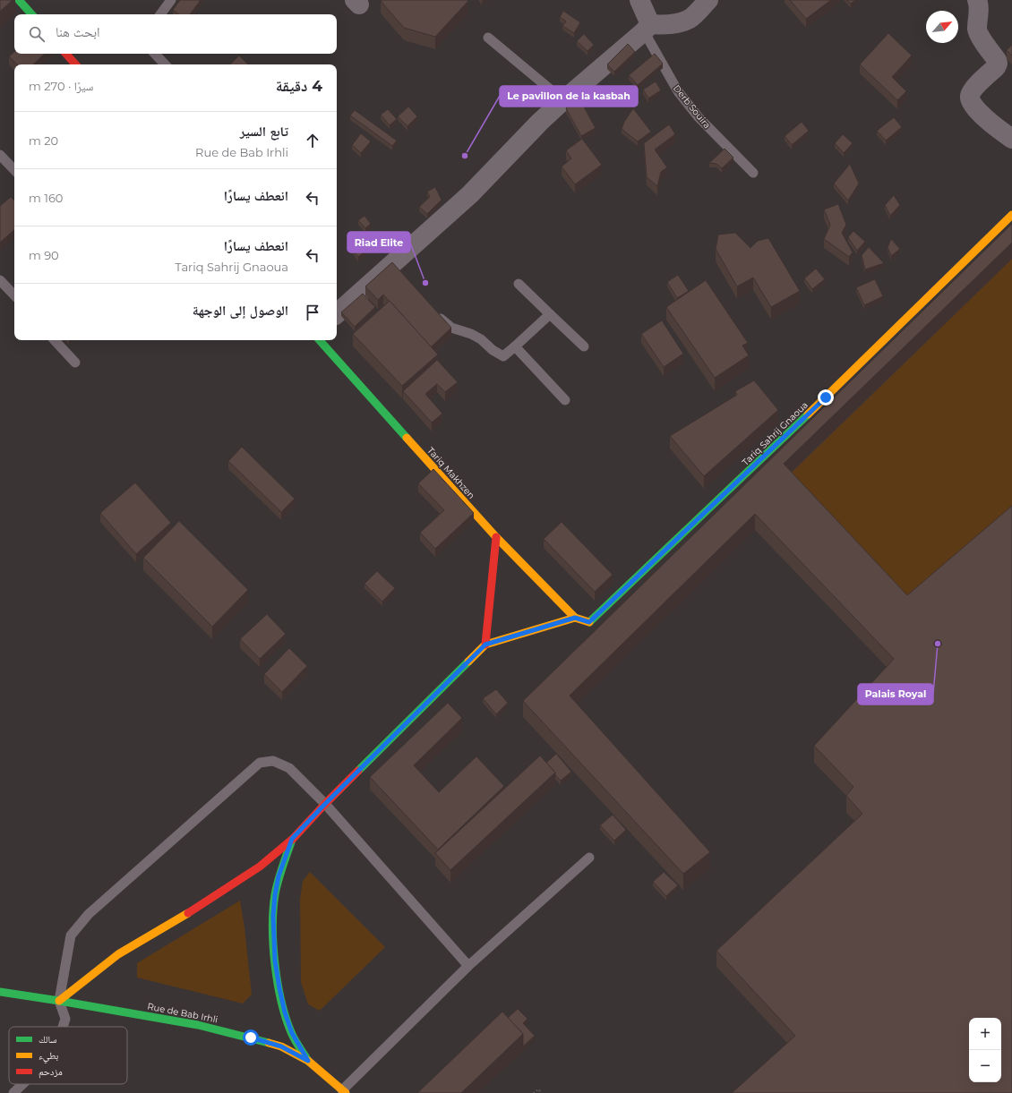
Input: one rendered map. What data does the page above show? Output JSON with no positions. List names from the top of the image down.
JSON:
{
  "streets": {
    "street": ["Tariq Sahrij Gnaoua", "Tariq Makhzen", "Rue de Bab Irhli"],
    "lane": ["Derb Souira"]
  },
  "crossings": [
    ["Tariq Sahrij Gnaoua", "Tariq Makhzen"]
  ],
  "places": ["Le pavillon de la kasbah", "Riad Elite", "Palais Royal"],
  "legend": ["سالك", "بطيء", "مزدحم"],
  "north": "top right",
  "page": {
    "search": "ابحث هنا",
    "heading": ["4 دقيقة", "سيرًا · 270 m"],
    "list": [
      ["تابع السير", "Rue de Bab Irhli", "20 m"],
      ["انعطف يسارًا", "160 m"],
      ["انعطف يسارًا", "Tariq Sahrij Gnaoua", "90 m"],
      "الوصول إلى الوجهة"
    ],
    "map_buttons": ["+", "−"]
  }
}
